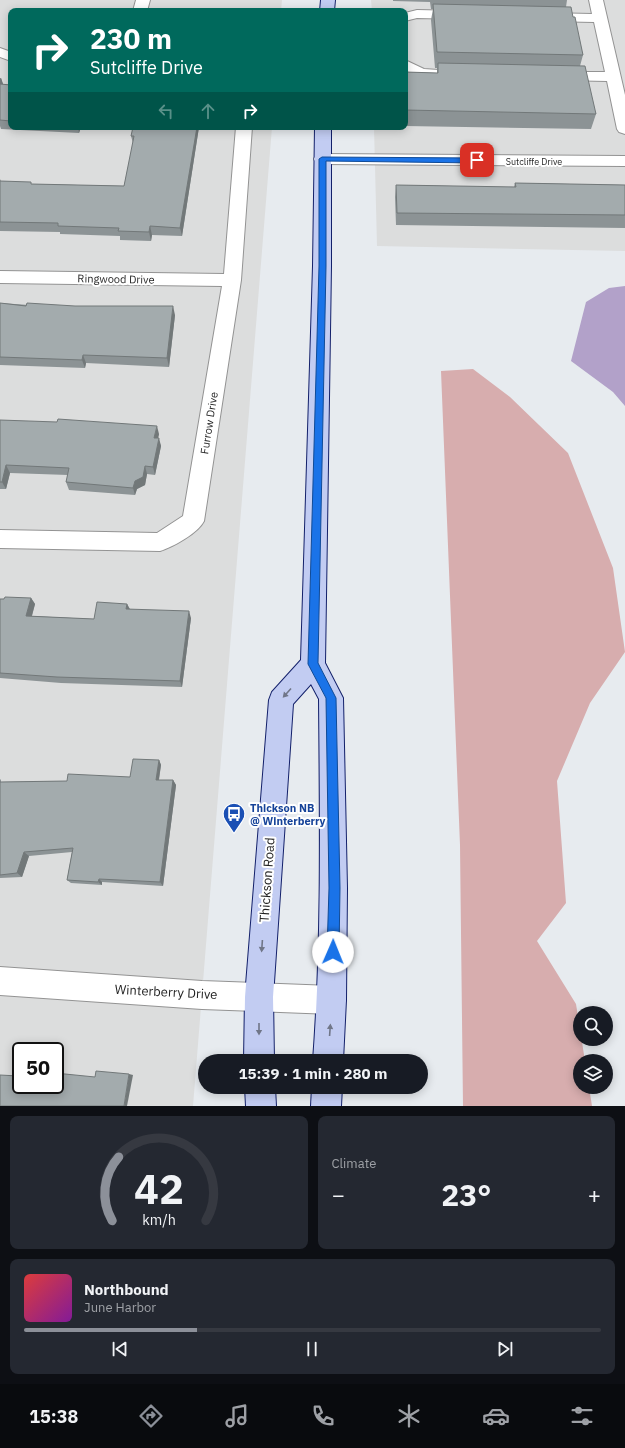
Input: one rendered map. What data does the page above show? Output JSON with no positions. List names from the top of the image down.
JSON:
{
  "streets": {
    "main road": ["Thickson Road"],
    "street": [
      "Sutcliffe Drive",
      "Ringwood Drive",
      "Furrow Drive",
      "Winterberry Drive"
    ]
  },
  "crossings": [
    ["Ringwood Drive", "Furrow Drive"],
    ["Thickson Road", "Winterberry Drive"]
  ],
  "places": {
    "bus stop": ["Thickson NB @ Winterberry"]
  },
  "page": {
    "turn": ["230 m", "Sutcliffe Drive"],
    "limit": "50",
    "trip": "15:39 · 1 min · 280 m",
    "tile": "Climate",
    "heat": ["−", "23°", "+"],
    "song": ["Northbound", "June Harbor"],
    "tabs": "15:38",
    "gauge": ["42", "km/h"]
  }
}
